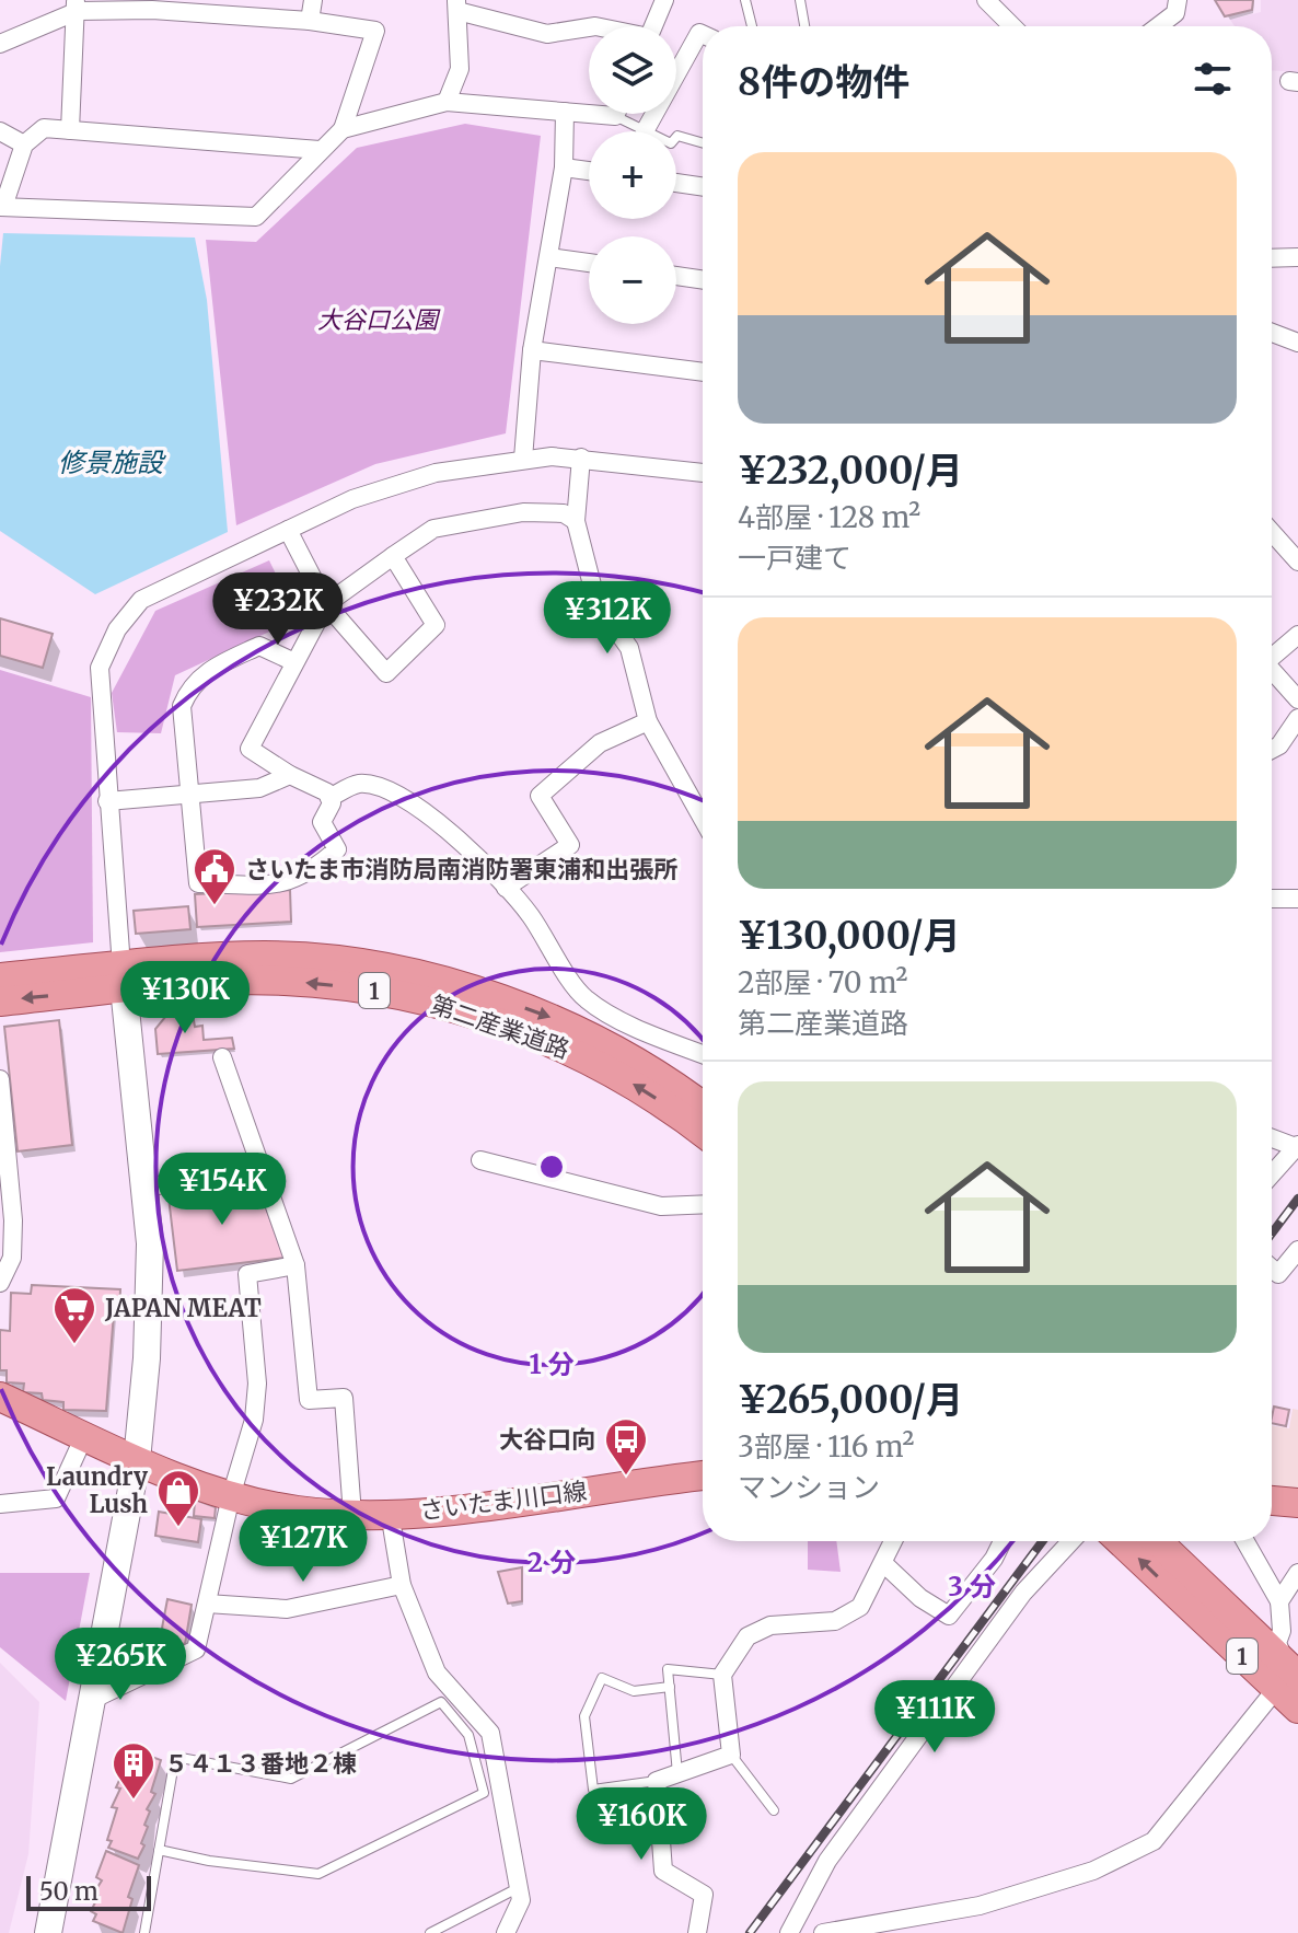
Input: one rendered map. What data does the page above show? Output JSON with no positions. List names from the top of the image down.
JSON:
{
  "streets": {
    "main road": ["1", "第二産業道路", "さいたま川口線"]
  },
  "water": ["修景施設"],
  "parks": ["大谷口公園"],
  "places": {
    "public building": ["さいたま市消防局南消防署東浦和出張所"],
    "supermarket": ["JAPAN MEAT"],
    "bus stop": ["大谷口向"],
    "shop": ["Laundry Lush"],
    "building": ["５４１３番地２棟"]
  },
  "scale_bar": "50 m",
  "page": {
    "map_buttons": ["+", "−"],
    "heading": "8件の物件",
    "list": [
      {
        "name": "¥232,000/月",
        "note": "4部屋 · 128 m² · 一戸建て"
      },
      {
        "name": "¥130,000/月",
        "note": "2部屋 · 70 m² · 第二産業道路"
      },
      {
        "name": "¥265,000/月",
        "note": "3部屋 · 116 m² · マンション"
      }
    ],
    "price": [
      "¥232K",
      "¥312K",
      "¥130K",
      "¥154K",
      "¥127K",
      "¥265K",
      "¥111K",
      "¥160K"
    ],
    "scale": "50 m"
  },
  "rings": ["1 分", "2 分", "3 分"]
}
